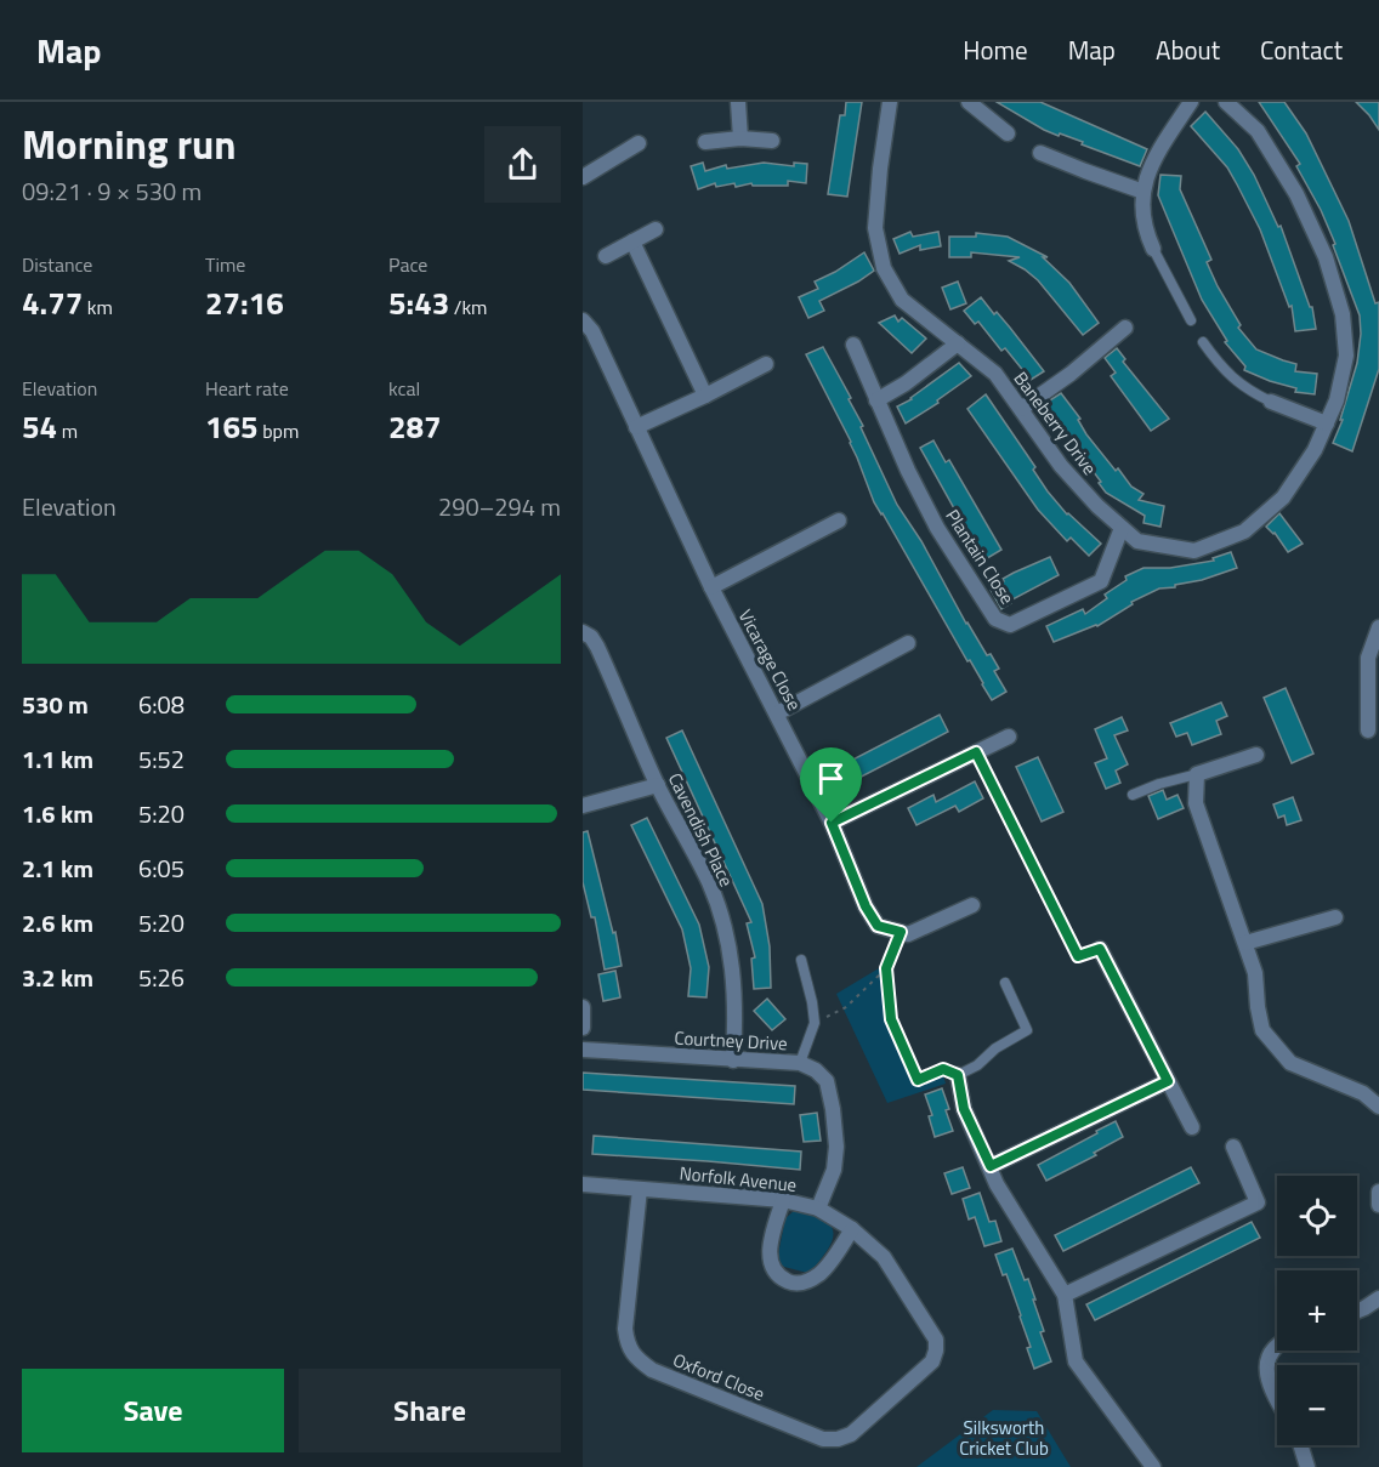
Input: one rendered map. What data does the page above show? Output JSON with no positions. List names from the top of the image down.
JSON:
{
  "streets": {
    "street": [
      "Baneberry Drive",
      "Plantain Close",
      "Vicarage Close",
      "Cavendish Place",
      "Courtney Drive",
      "Norfolk Avenue",
      "Oxford Close"
    ]
  },
  "crossings": [
    ["Baneberry Drive", "Plantain Close"],
    ["Cavendish Place", "Courtney Drive"],
    ["Courtney Drive", "Norfolk Avenue"],
    ["Norfolk Avenue", "Oxford Close"]
  ],
  "parks": ["Silksworth Cricket Club"],
  "page": {
    "header": "Map",
    "nav": [
      "Home",
      "Map",
      "About",
      "Contact"
    ],
    "heading": ["Morning run", "09:21 · 9 × 530 m"],
    "stats": [
      ["Distance", "4.77 km"],
      ["Time", "27:16"],
      ["Pace", "5:43 /km"],
      ["Elevation", "54 m"],
      ["Heart rate", "165 bpm"],
      ["kcal", "287"]
    ],
    "chart": ["Elevation", "290–294 m"],
    "list": [
      {
        "name": "530 m",
        "note": "6:08"
      },
      {
        "name": "1.1 km",
        "note": "5:52"
      },
      {
        "name": "1.6 km",
        "note": "5:20"
      },
      {
        "name": "2.1 km",
        "note": "6:05"
      },
      {
        "name": "2.6 km",
        "note": "5:20"
      },
      {
        "name": "3.2 km",
        "note": "5:26"
      }
    ],
    "map_buttons": ["+", "−"],
    "buttons": ["Save", "Share"]
  }
}
